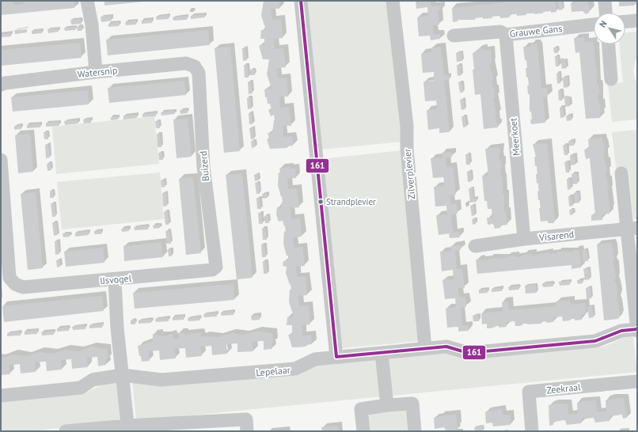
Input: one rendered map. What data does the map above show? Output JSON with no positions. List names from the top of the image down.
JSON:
{
  "streets": {
    "street": [
      "Grauwe Gans",
      "Watersnip",
      "Meerkoet",
      "Buizerd",
      "Zilverplevier",
      "Visarend",
      "IJsvogel",
      "Lepelaar",
      "Zeekraal"
    ]
  },
  "crossings": [
    ["Grauwe Gans", "Meerkoet"],
    ["Watersnip", "Buizerd"],
    ["Meerkoet", "Visarend"],
    ["Buizerd", "IJsvogel"],
    ["Zilverplevier", "Lepelaar"]
  ],
  "places": ["Strandplevier"],
  "lines": ["transit line 161"],
  "north": "top left"
}
